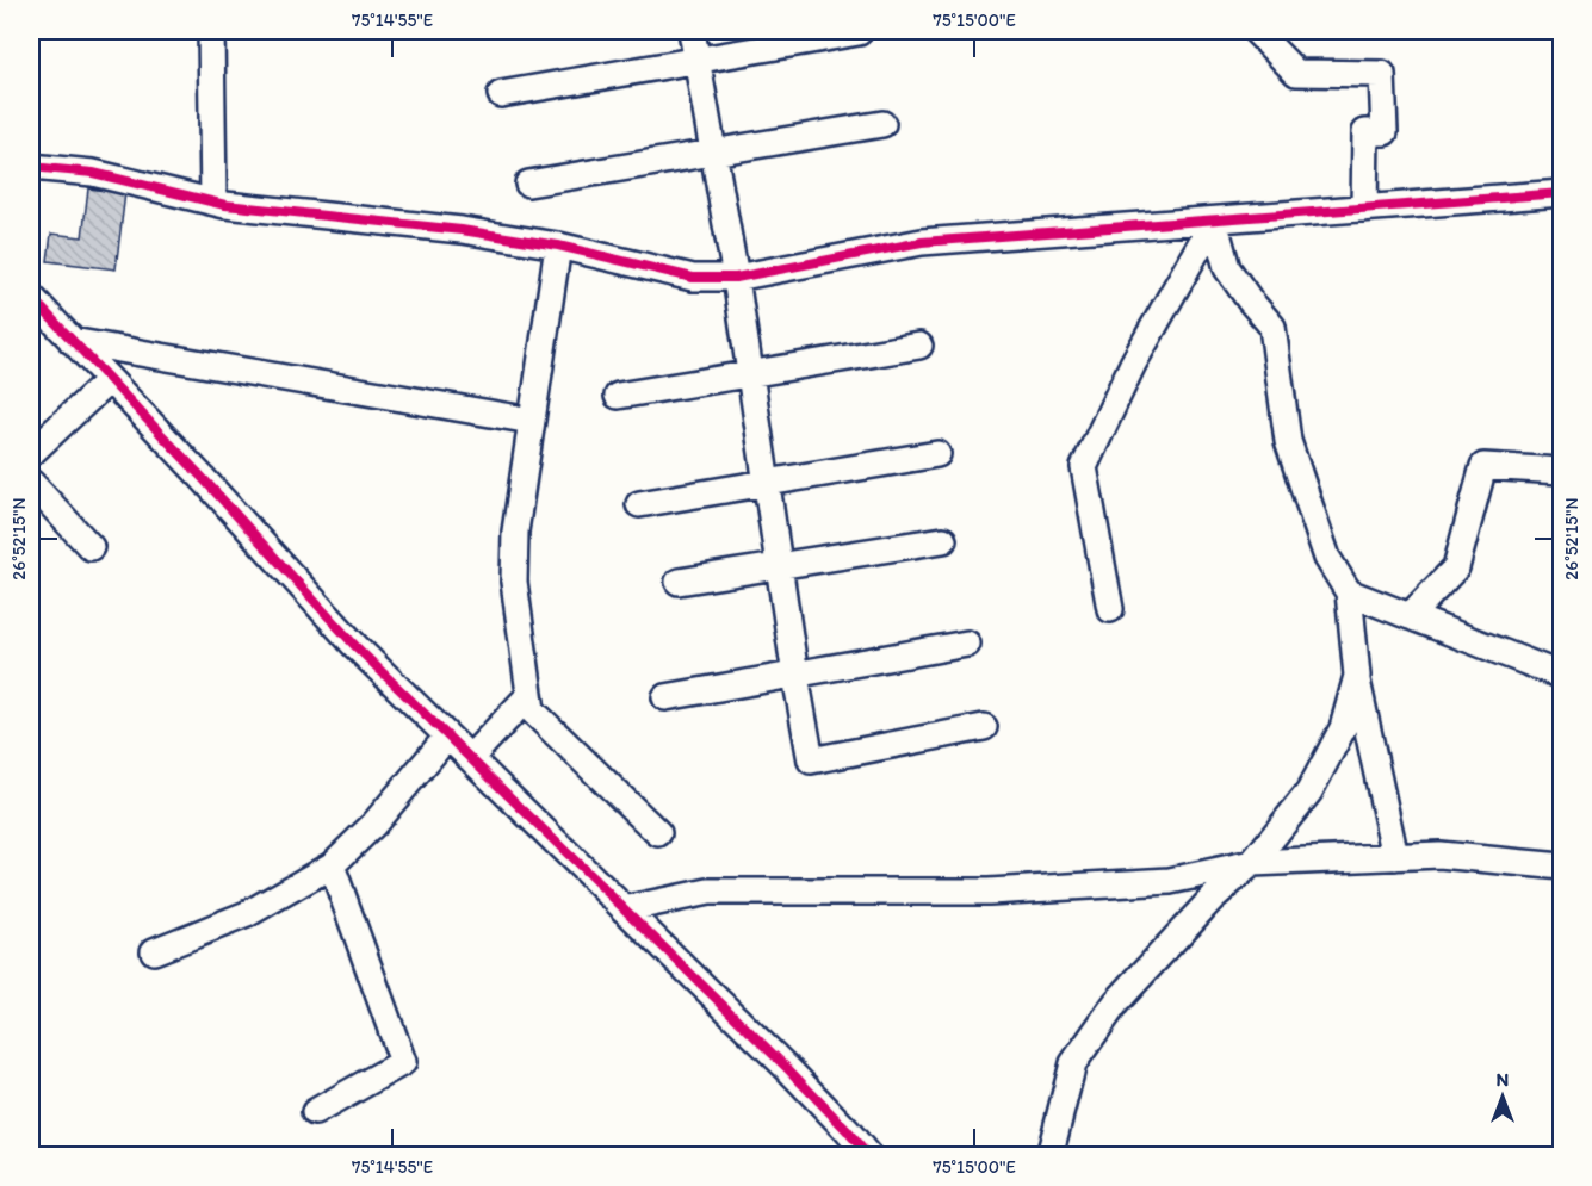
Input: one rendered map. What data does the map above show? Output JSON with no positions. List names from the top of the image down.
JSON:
{
  "north": "top",
  "coordinates": ["75°14'55\"E", "75°15'00\"E", "26°52'15\"N"]
}
